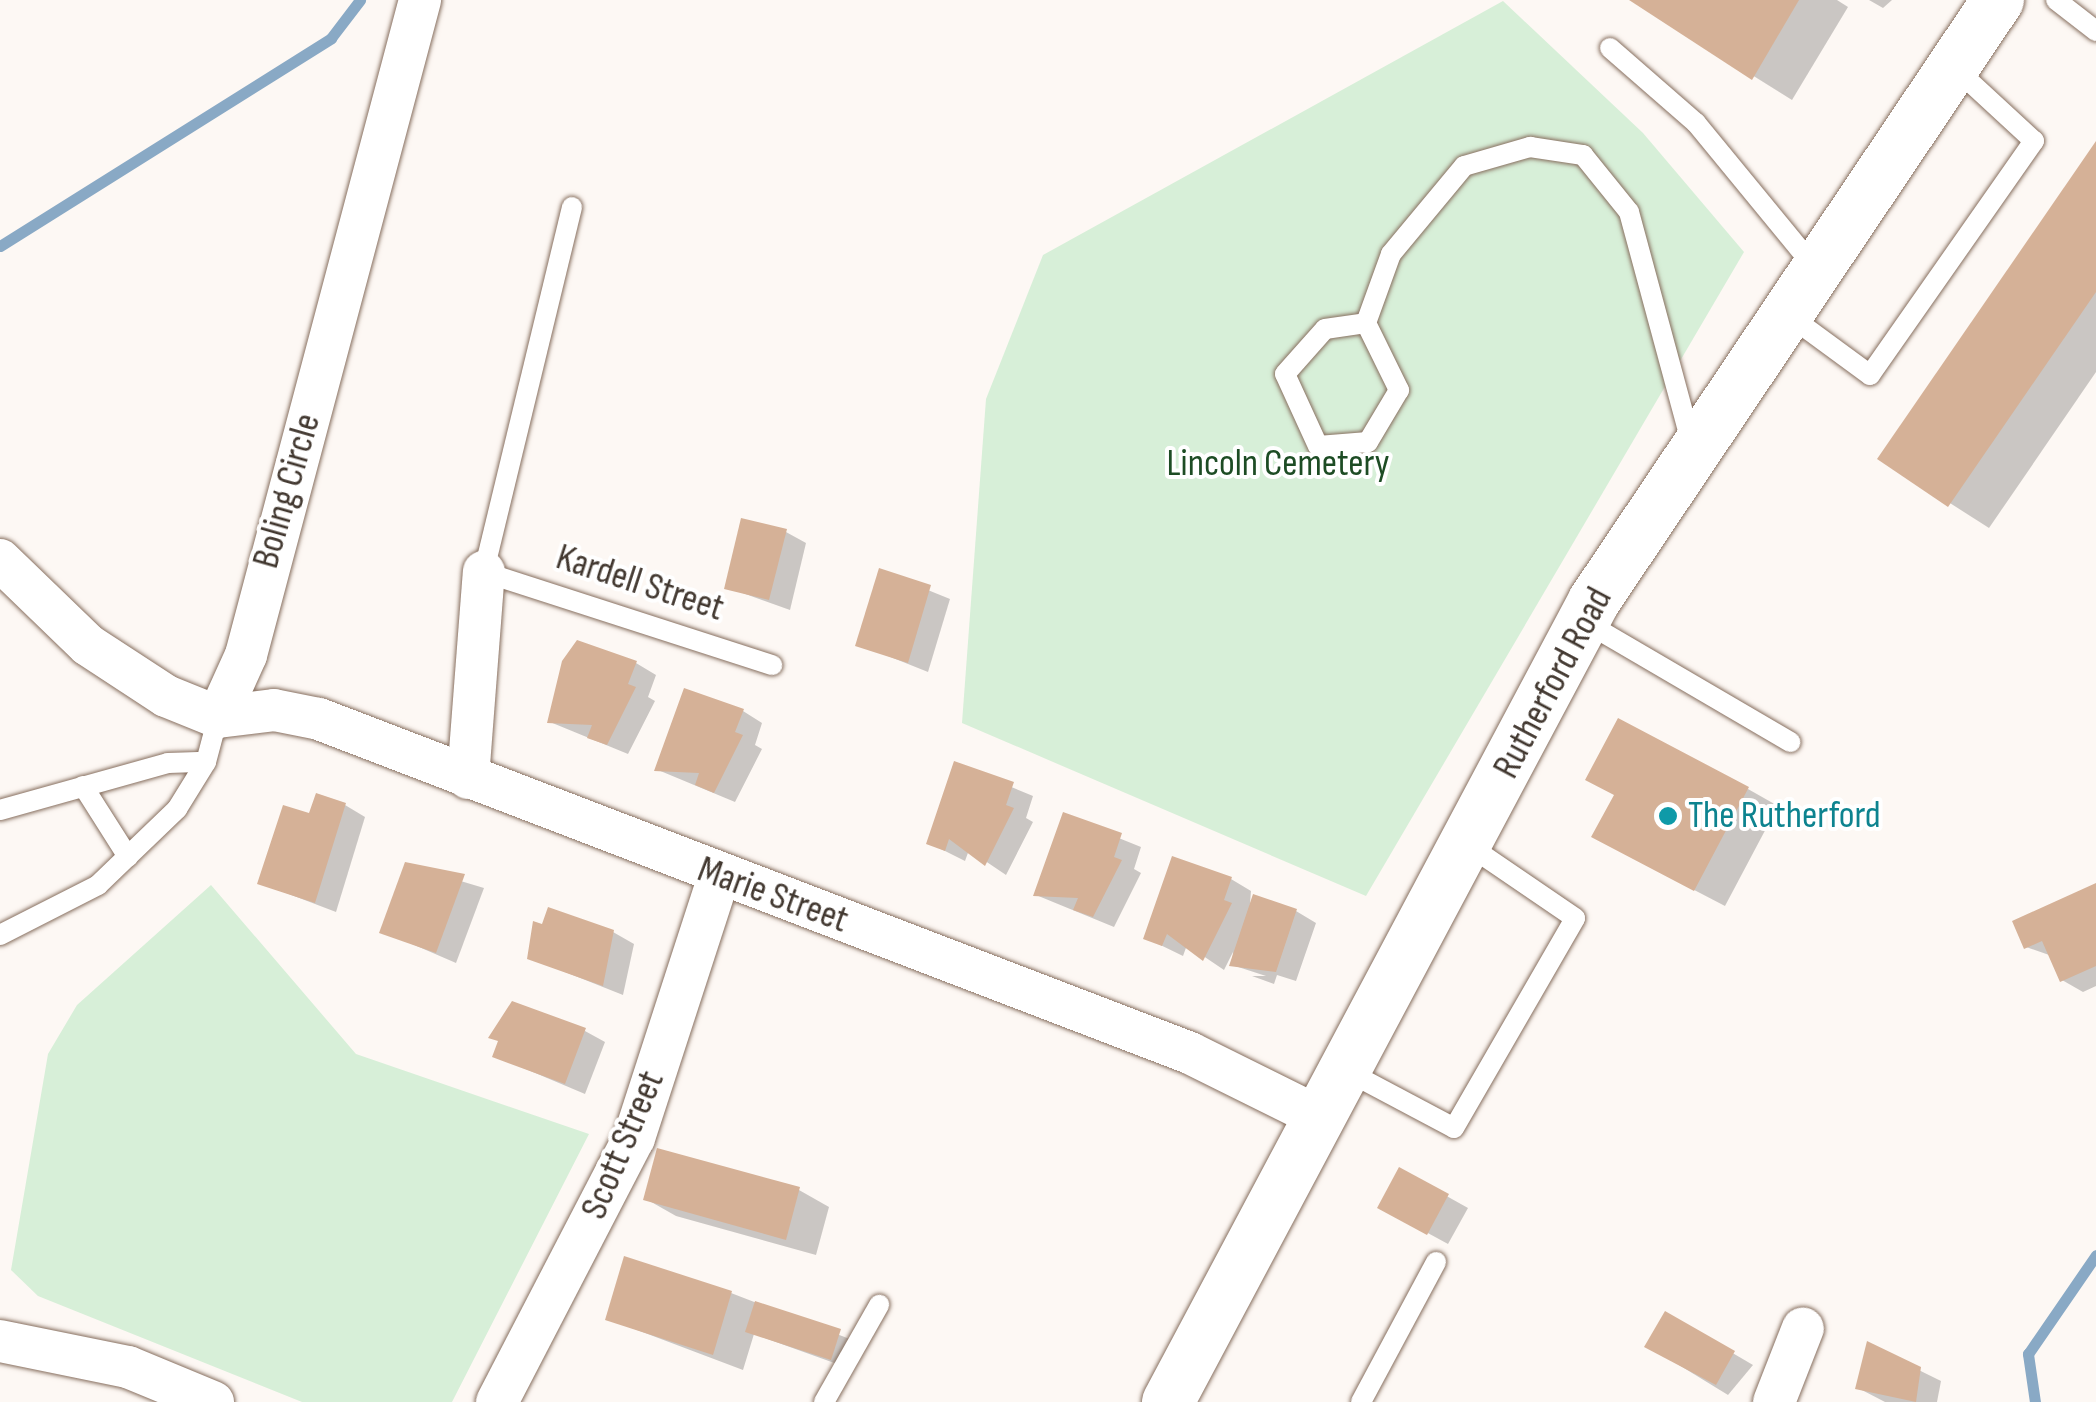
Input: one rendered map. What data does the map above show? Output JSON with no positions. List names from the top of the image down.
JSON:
{
  "streets": {
    "street": [
      "Boling Circle",
      "Rutherford Road",
      "Marie Street",
      "Scott Street"
    ],
    "lane": ["Kardell Street"]
  },
  "crossings": [
    ["Boling Circle", "Marie Street"],
    ["Rutherford Road", "Marie Street"],
    ["Marie Street", "Scott Street"]
  ],
  "parks": ["Lincoln Cemetery"],
  "places": ["The Rutherford"]
}
